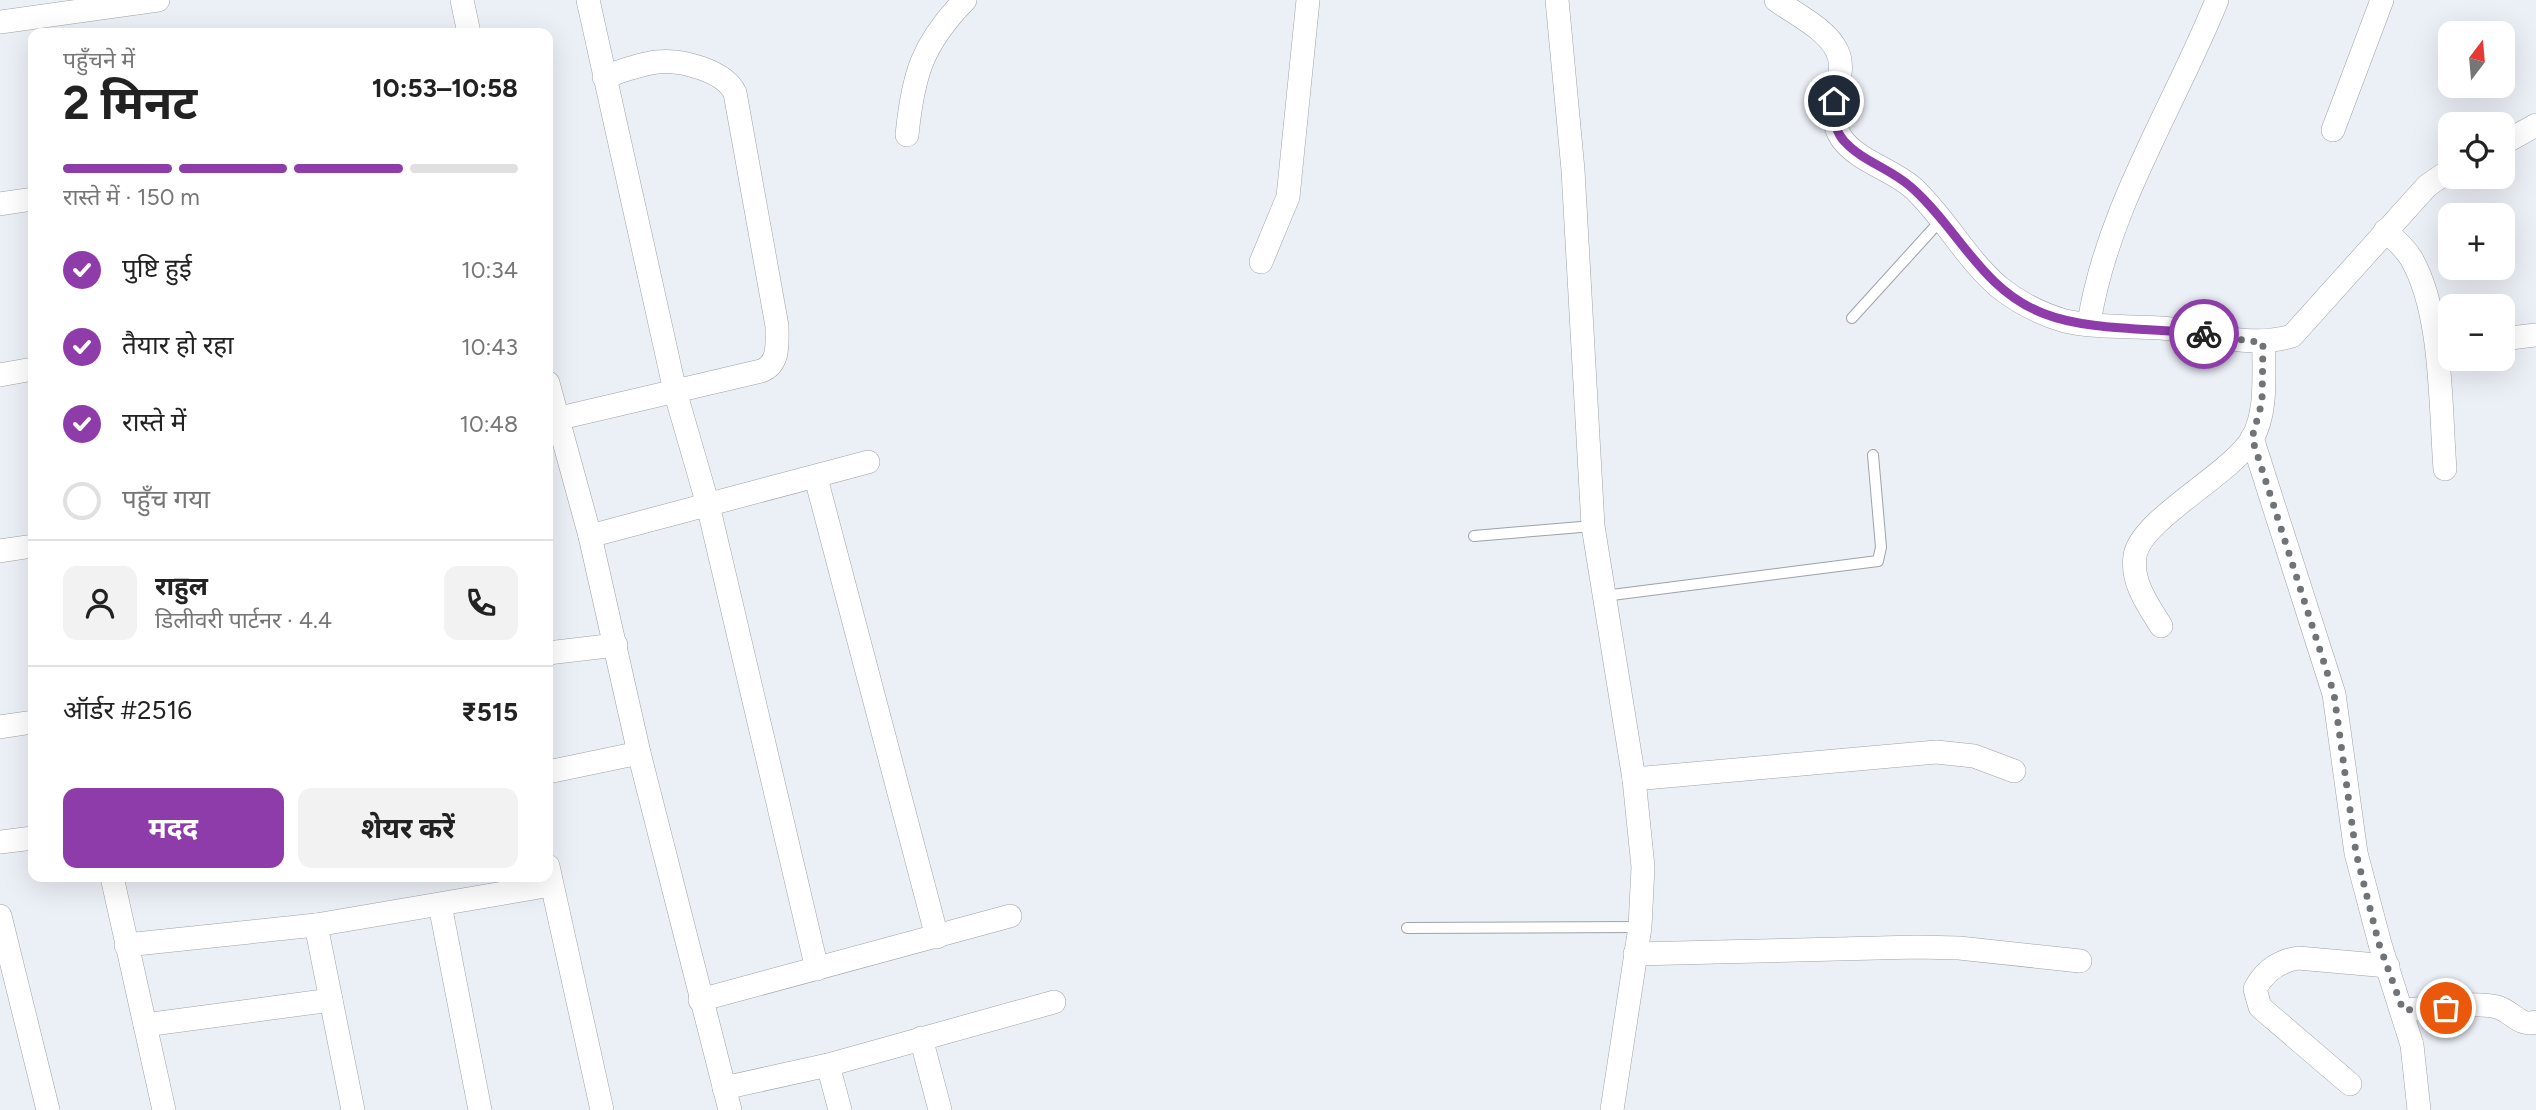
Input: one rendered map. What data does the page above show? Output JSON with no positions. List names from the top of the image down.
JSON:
{
  "north": "top",
  "page": {
    "map_buttons": ["+", "−"],
    "heading": ["2 मिनट", "पहुँचने में", "10:53–10:58"],
    "panel": [
      "राहुल",
      "डिलीवरी पार्टनर · 4.4",
      "ऑर्डर #2516",
      "₹515"
    ],
    "bar": "रास्ते में · 150 m",
    "list": [
      ["पुष्टि हुई", "10:34"],
      ["तैयार हो रहा", "10:43"],
      ["रास्ते में", "10:48"],
      "पहुँच गया"
    ],
    "buttons": ["मदद", "शेयर करें"]
  }
}
